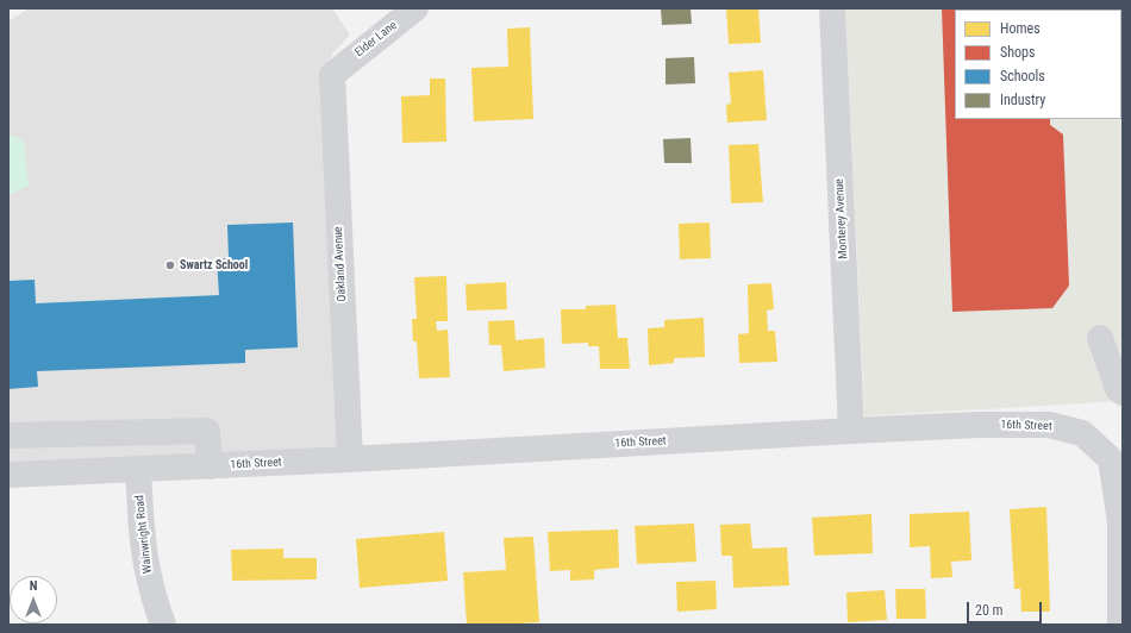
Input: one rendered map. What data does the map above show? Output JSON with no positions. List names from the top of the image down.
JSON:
{
  "streets": {
    "street": [
      "Elder Lane",
      "Monterey Avenue",
      "Oakland Avenue",
      "16th Street",
      "Wainwright Road"
    ]
  },
  "crossings": [
    ["Elder Lane", "Oakland Avenue"],
    ["Monterey Avenue", "16th Street"],
    ["Oakland Avenue", "16th Street"],
    ["16th Street", "Wainwright Road"]
  ],
  "places": ["Swartz School"],
  "legend": [
    "Homes",
    "Shops",
    "Schools",
    "Industry"
  ],
  "scale_bar": "20 m",
  "north": "top"
}
